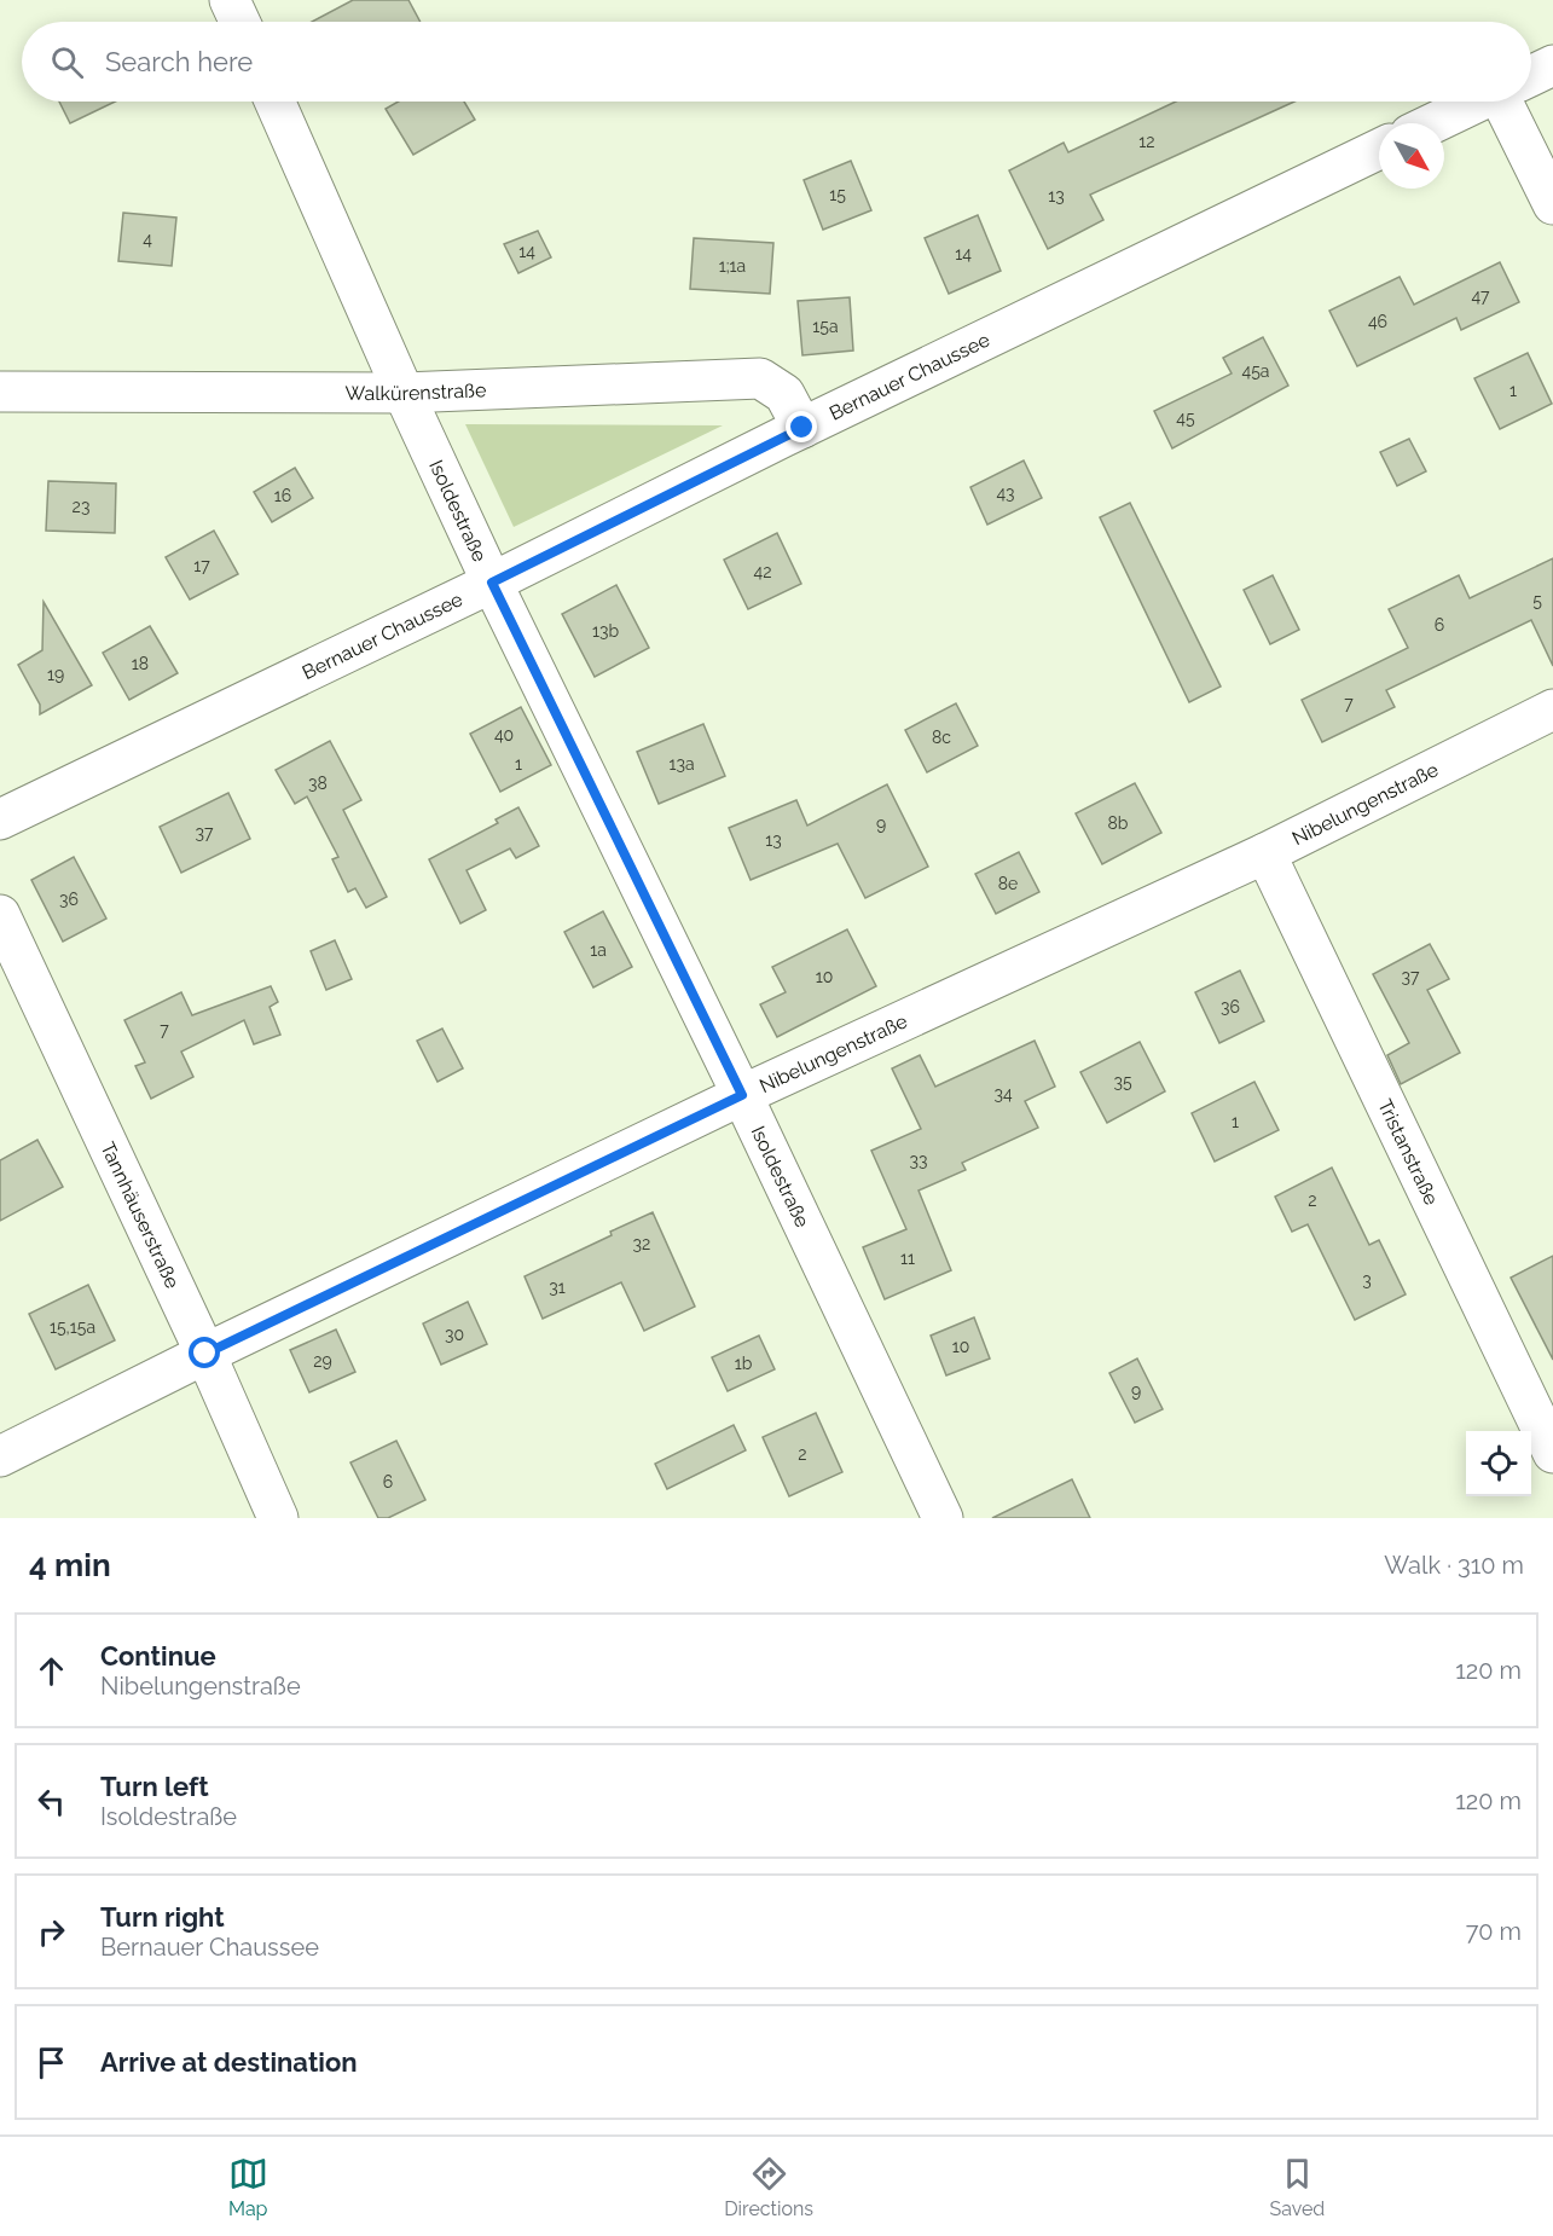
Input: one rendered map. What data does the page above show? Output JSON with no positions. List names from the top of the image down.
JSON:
{
  "streets": {
    "street": [
      "Bernauer Chaussee",
      "Walkürenstraße",
      "Isoldestraße",
      "Nibelungenstraße",
      "Tristanstraße",
      "Tannhäuserstraße"
    ]
  },
  "crossings": [
    ["Bernauer Chaussee", "Walkürenstraße"],
    ["Bernauer Chaussee", "Isoldestraße"],
    ["Walkürenstraße", "Isoldestraße"],
    ["Isoldestraße", "Nibelungenstraße"],
    ["Nibelungenstraße", "Tristanstraße"],
    ["Nibelungenstraße", "Tannhäuserstraße"]
  ],
  "house_numbers": [
    "12",
    "15",
    "13",
    "4",
    "14",
    "14",
    "1;1a",
    "47",
    "46",
    "15a",
    "45a",
    "1",
    "45",
    "43",
    "16",
    "23",
    "17",
    "42",
    "5",
    "6",
    "13b",
    "18",
    "19",
    "7",
    "40",
    "8c",
    "1",
    "13a",
    "38",
    "8b",
    "9",
    "37",
    "13",
    "8e",
    "36",
    "1a",
    "10",
    "37",
    "36",
    "7",
    "35",
    "34",
    "1",
    "33",
    "2",
    "32",
    "11",
    "3",
    "31",
    "15,15a",
    "30",
    "10",
    "29",
    "1b",
    "9",
    "2",
    "6"
  ],
  "north": "bottom right",
  "page": {
    "search": "Search here",
    "heading": ["4 min", "Walk · 310 m"],
    "list": [
      ["Continue", "Nibelungenstraße", "120 m"],
      ["Turn left", "Isoldestraße", "120 m"],
      ["Turn right", "Bernauer Chaussee", "70 m"],
      "Arrive at destination"
    ],
    "nav": ["Map", "Directions", "Saved"]
  }
}
